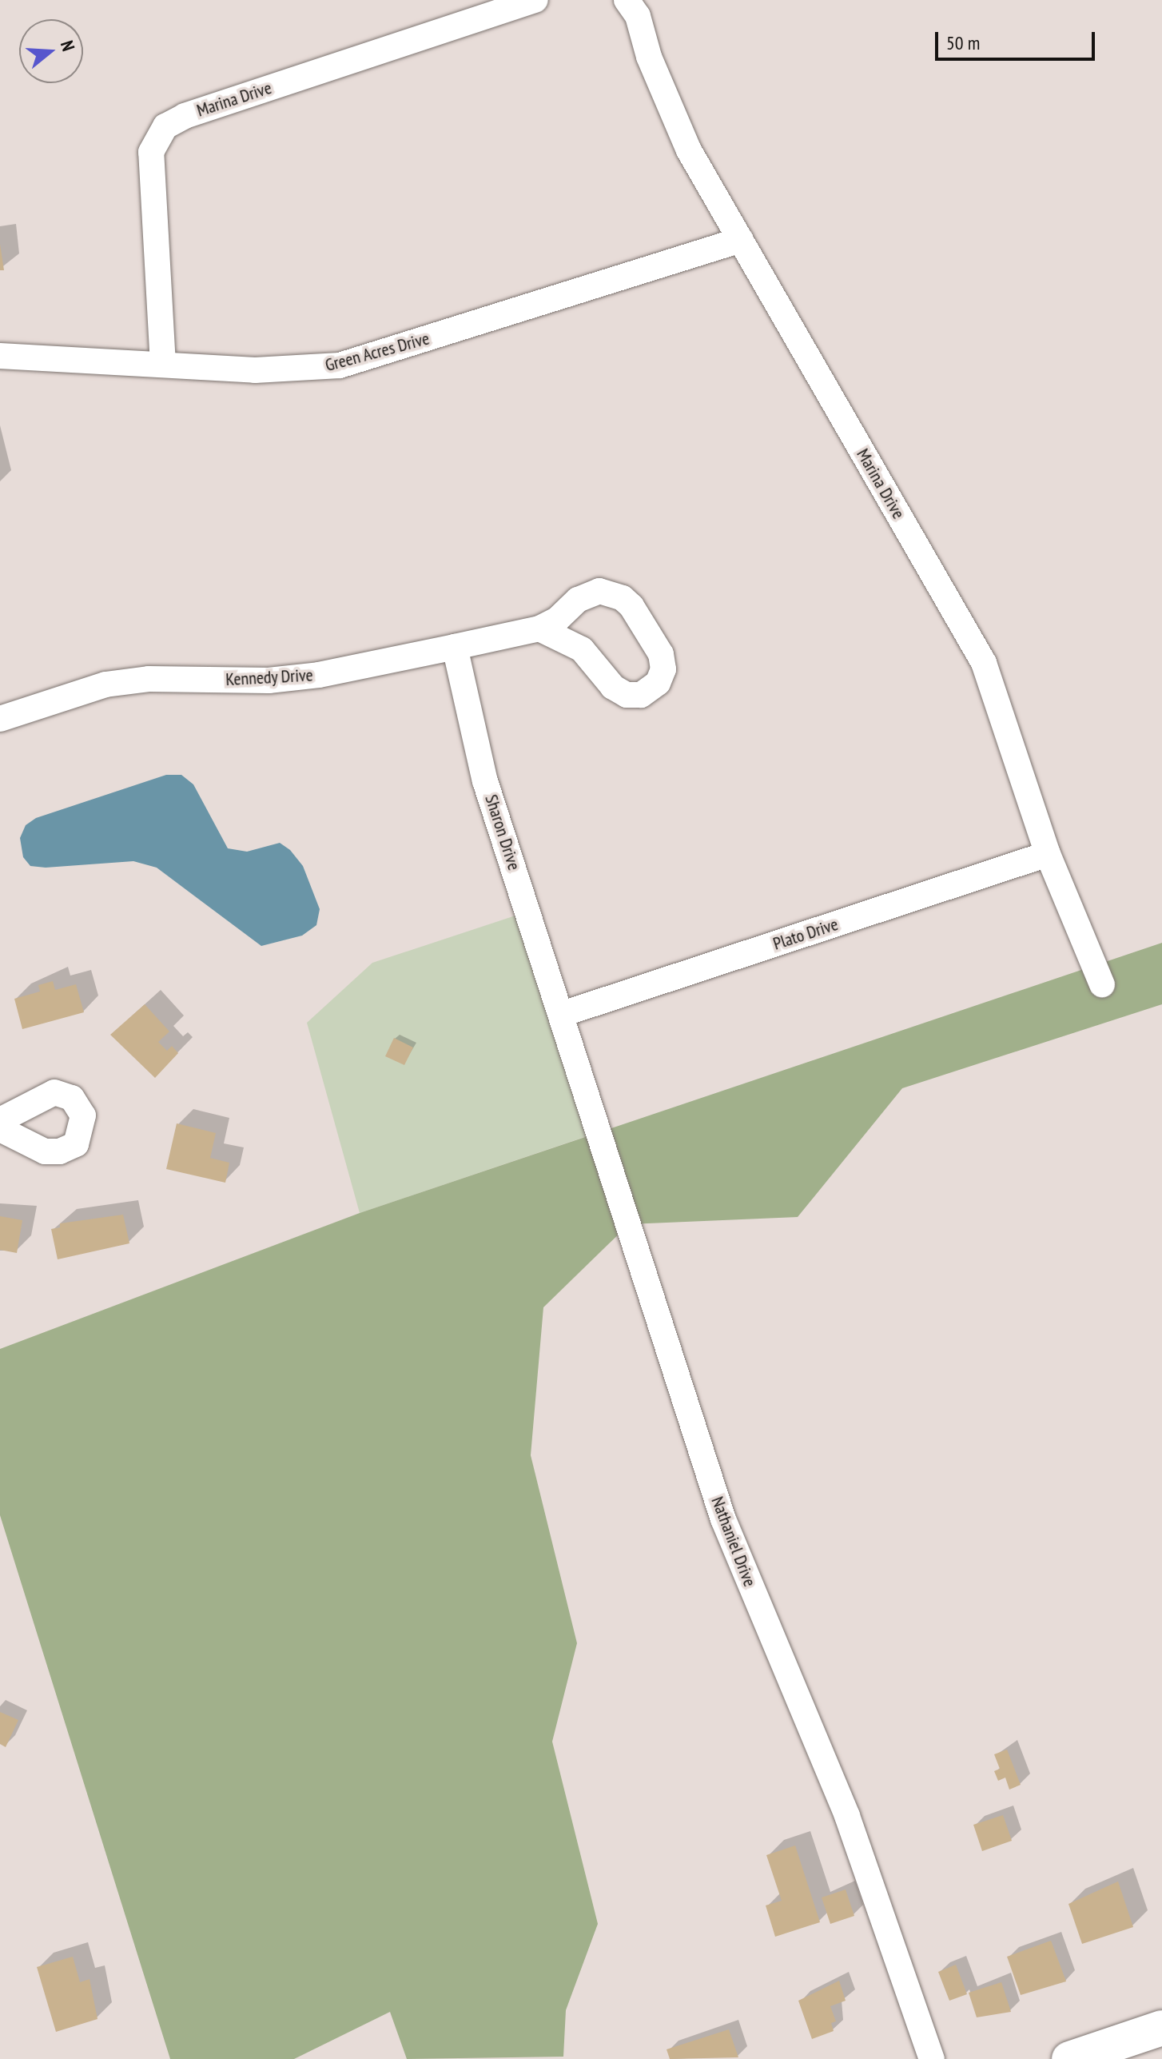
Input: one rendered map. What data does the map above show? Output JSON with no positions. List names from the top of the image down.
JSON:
{
  "streets": {
    "street": [
      "Marina Drive",
      "Green Acres Drive",
      "Kennedy Drive",
      "Sharon Drive",
      "Plato Drive",
      "Nathaniel Drive"
    ]
  },
  "crossings": [
    ["Marina Drive", "Green Acres Drive"],
    ["Marina Drive", "Plato Drive"],
    ["Kennedy Drive", "Sharon Drive"],
    ["Sharon Drive", "Plato Drive"],
    ["Sharon Drive", "Nathaniel Drive"],
    ["Plato Drive", "Nathaniel Drive"]
  ],
  "scale_bar": "50 m",
  "north": "right"
}
